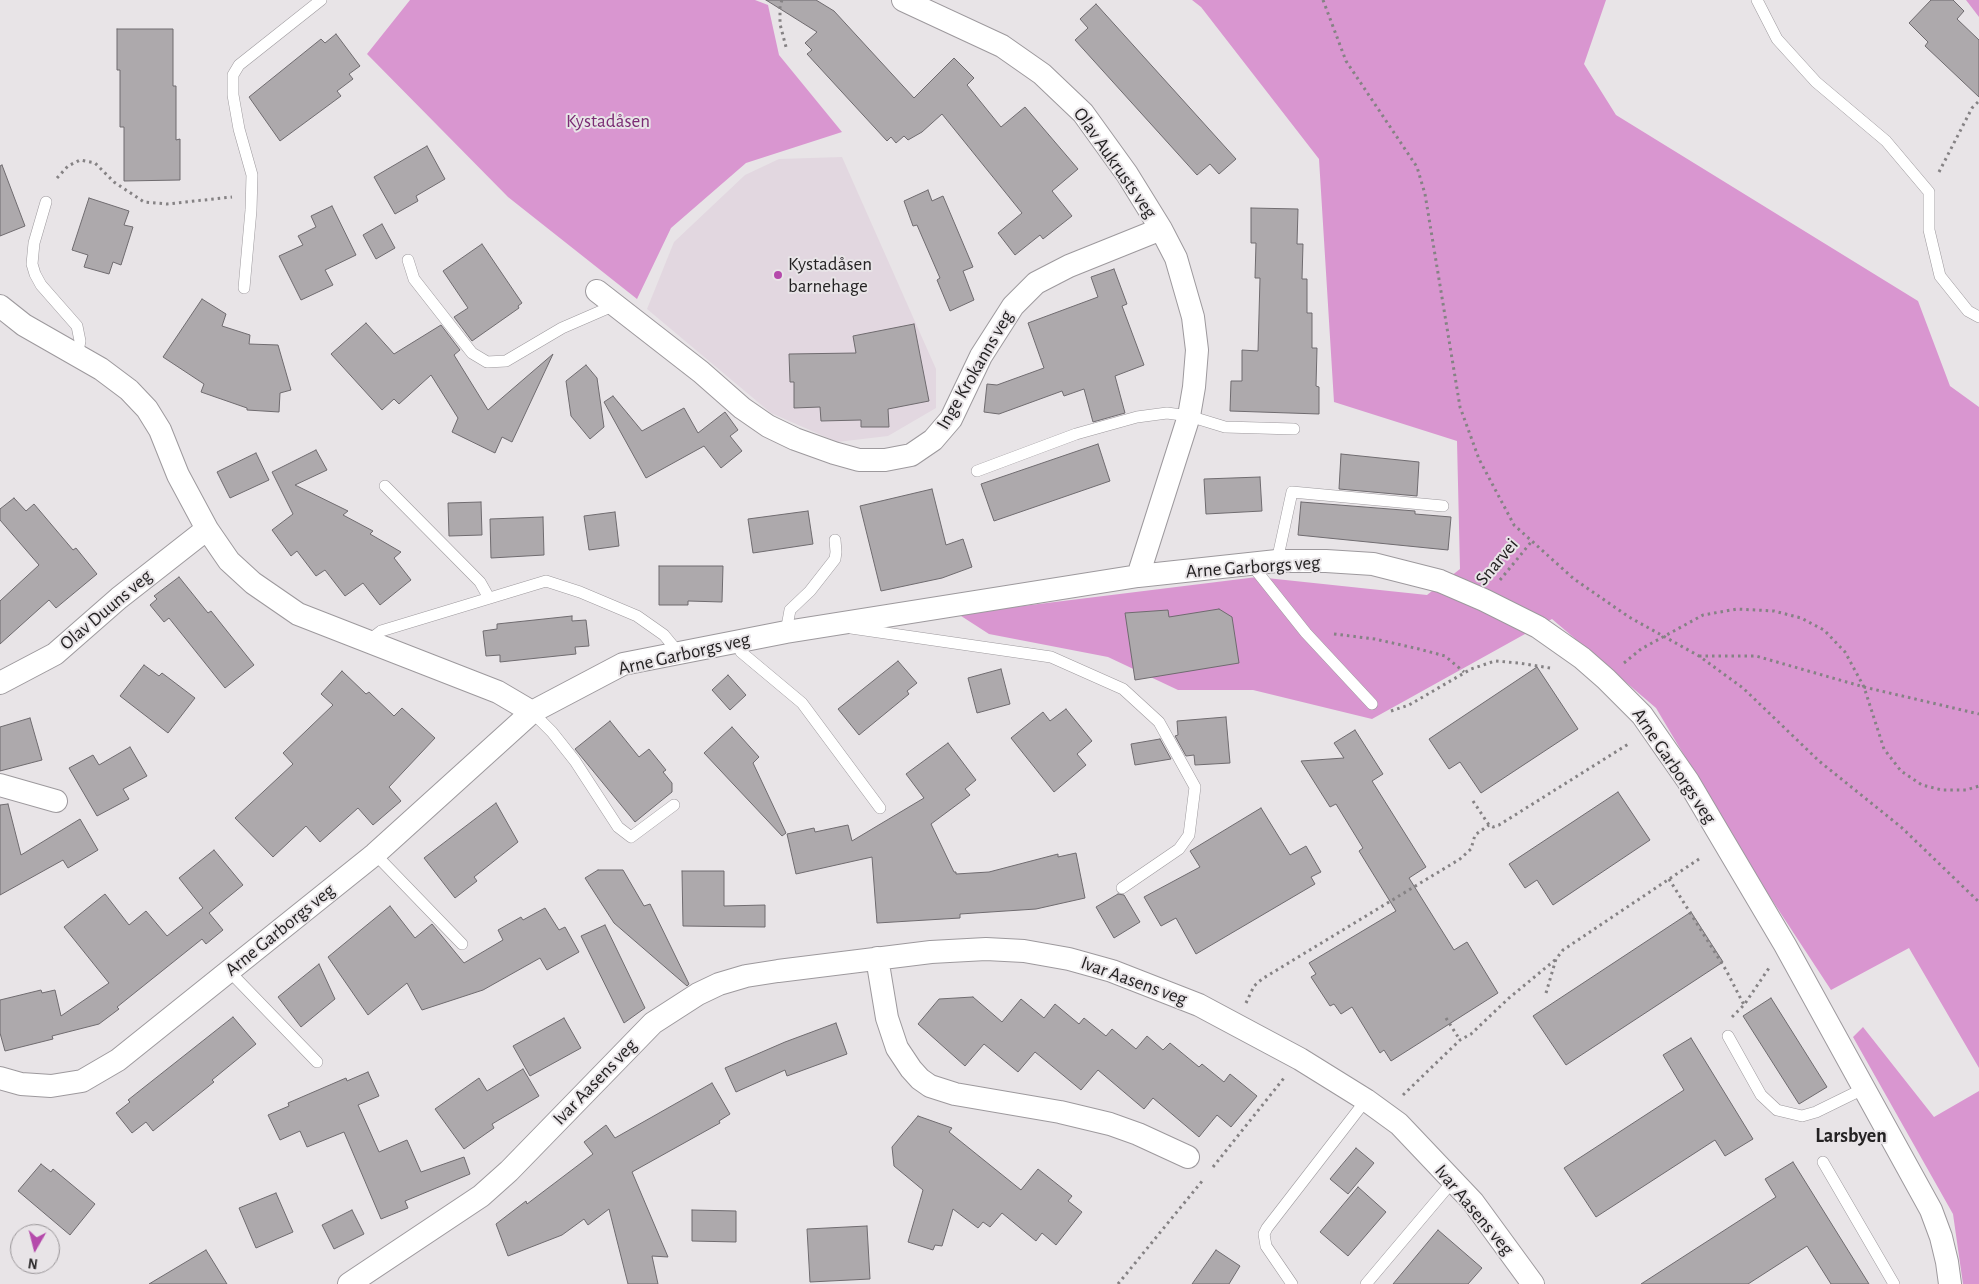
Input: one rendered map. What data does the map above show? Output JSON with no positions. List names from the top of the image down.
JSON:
{
  "streets": {
    "street": [
      "Olav Aukrusts veg",
      "Inge Krokanns veg",
      "Arne Garborgs veg",
      "Olav Duuns veg",
      "Ivar Aasens veg"
    ],
    "path": ["Snarvei"]
  },
  "crossings": [
    ["Olav Aukrusts veg", "Inge Krokanns veg"],
    ["Olav Aukrusts veg", "Arne Garborgs veg"],
    ["Snarvei", "Arne Garborgs veg"]
  ],
  "districts": ["Larsbyen"],
  "parks": ["Kystadåsen"],
  "places": ["Kystadåsen barnehage"],
  "north": "bottom"
}
